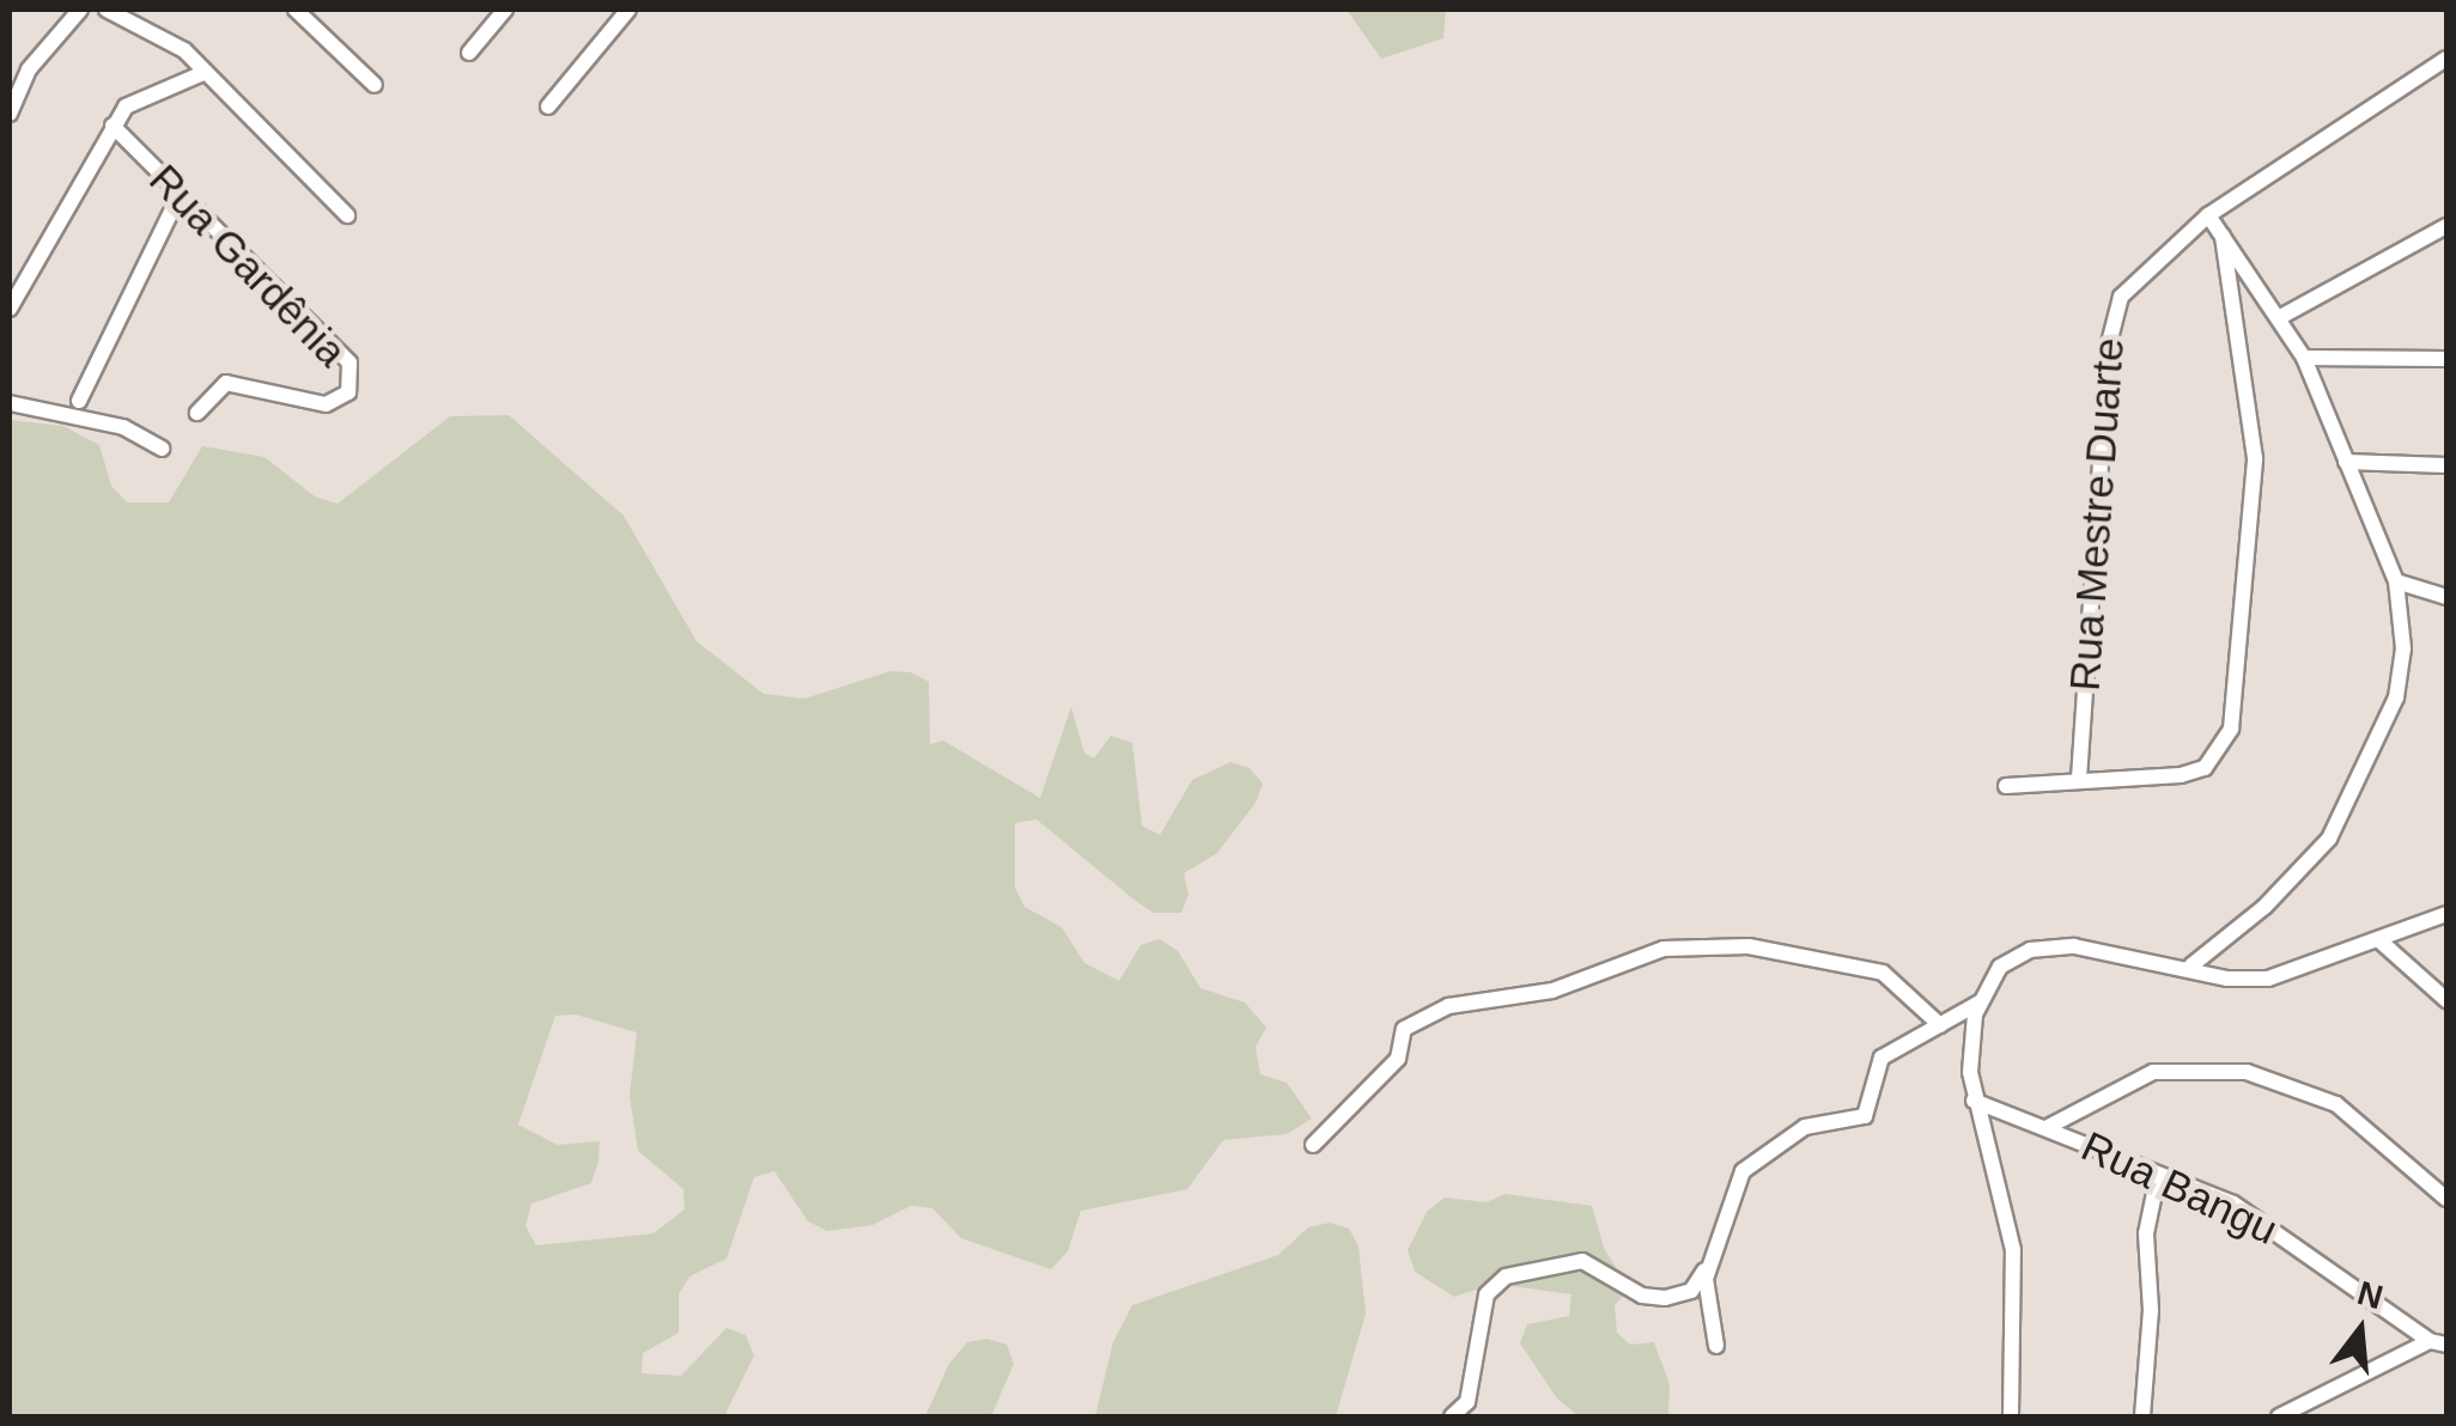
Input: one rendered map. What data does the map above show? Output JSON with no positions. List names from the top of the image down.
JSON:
{
  "streets": {
    "street": ["Rua Gardênia", "Rua Mestre Duarte", "Rua Bangu"]
  },
  "north": "top"
}
